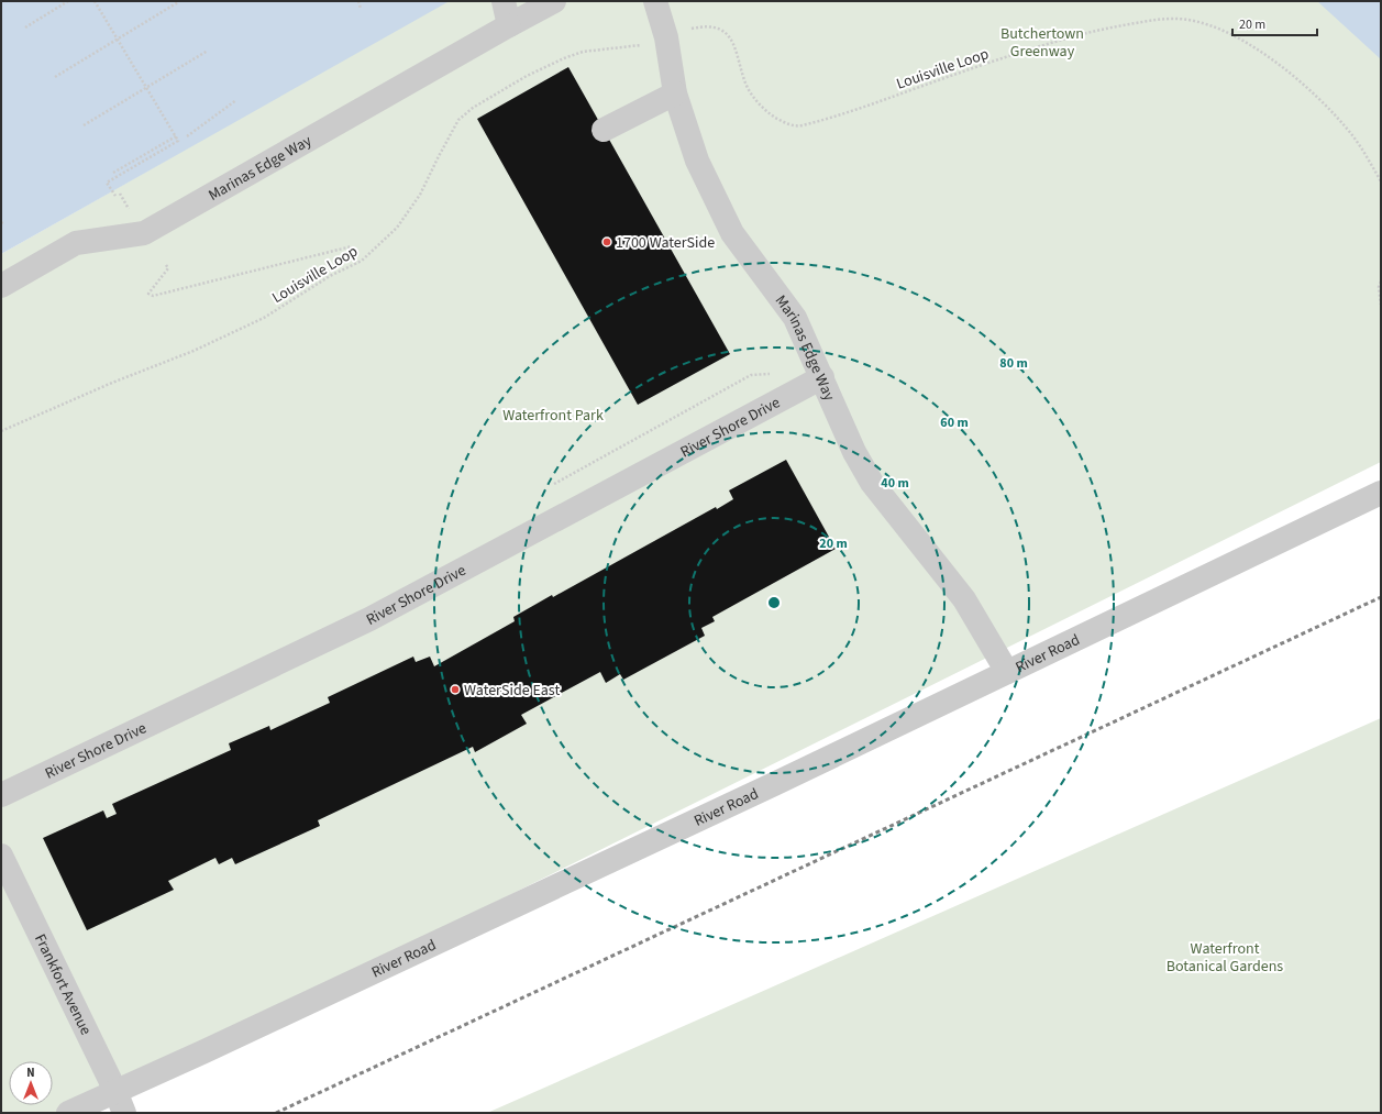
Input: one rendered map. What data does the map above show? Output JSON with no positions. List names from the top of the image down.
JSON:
{
  "streets": {
    "street": [
      "Marinas Edge Way",
      "River Shore Drive",
      "River Road",
      "Frankfort Avenue"
    ],
    "path": ["Louisville Loop"]
  },
  "crossings": [
    ["Marinas Edge Way", "River Shore Drive"],
    ["Marinas Edge Way", "River Road"],
    ["River Road", "Frankfort Avenue"]
  ],
  "parks": ["Butchertown Greenway", "Waterfront Park", "Waterfront Botanical Gardens"],
  "places": ["1700 WaterSide", "WaterSide East"],
  "scale_bar": "20 m",
  "north": "top",
  "rings": [
    "80 m",
    "60 m",
    "40 m",
    "20 m"
  ]
}
